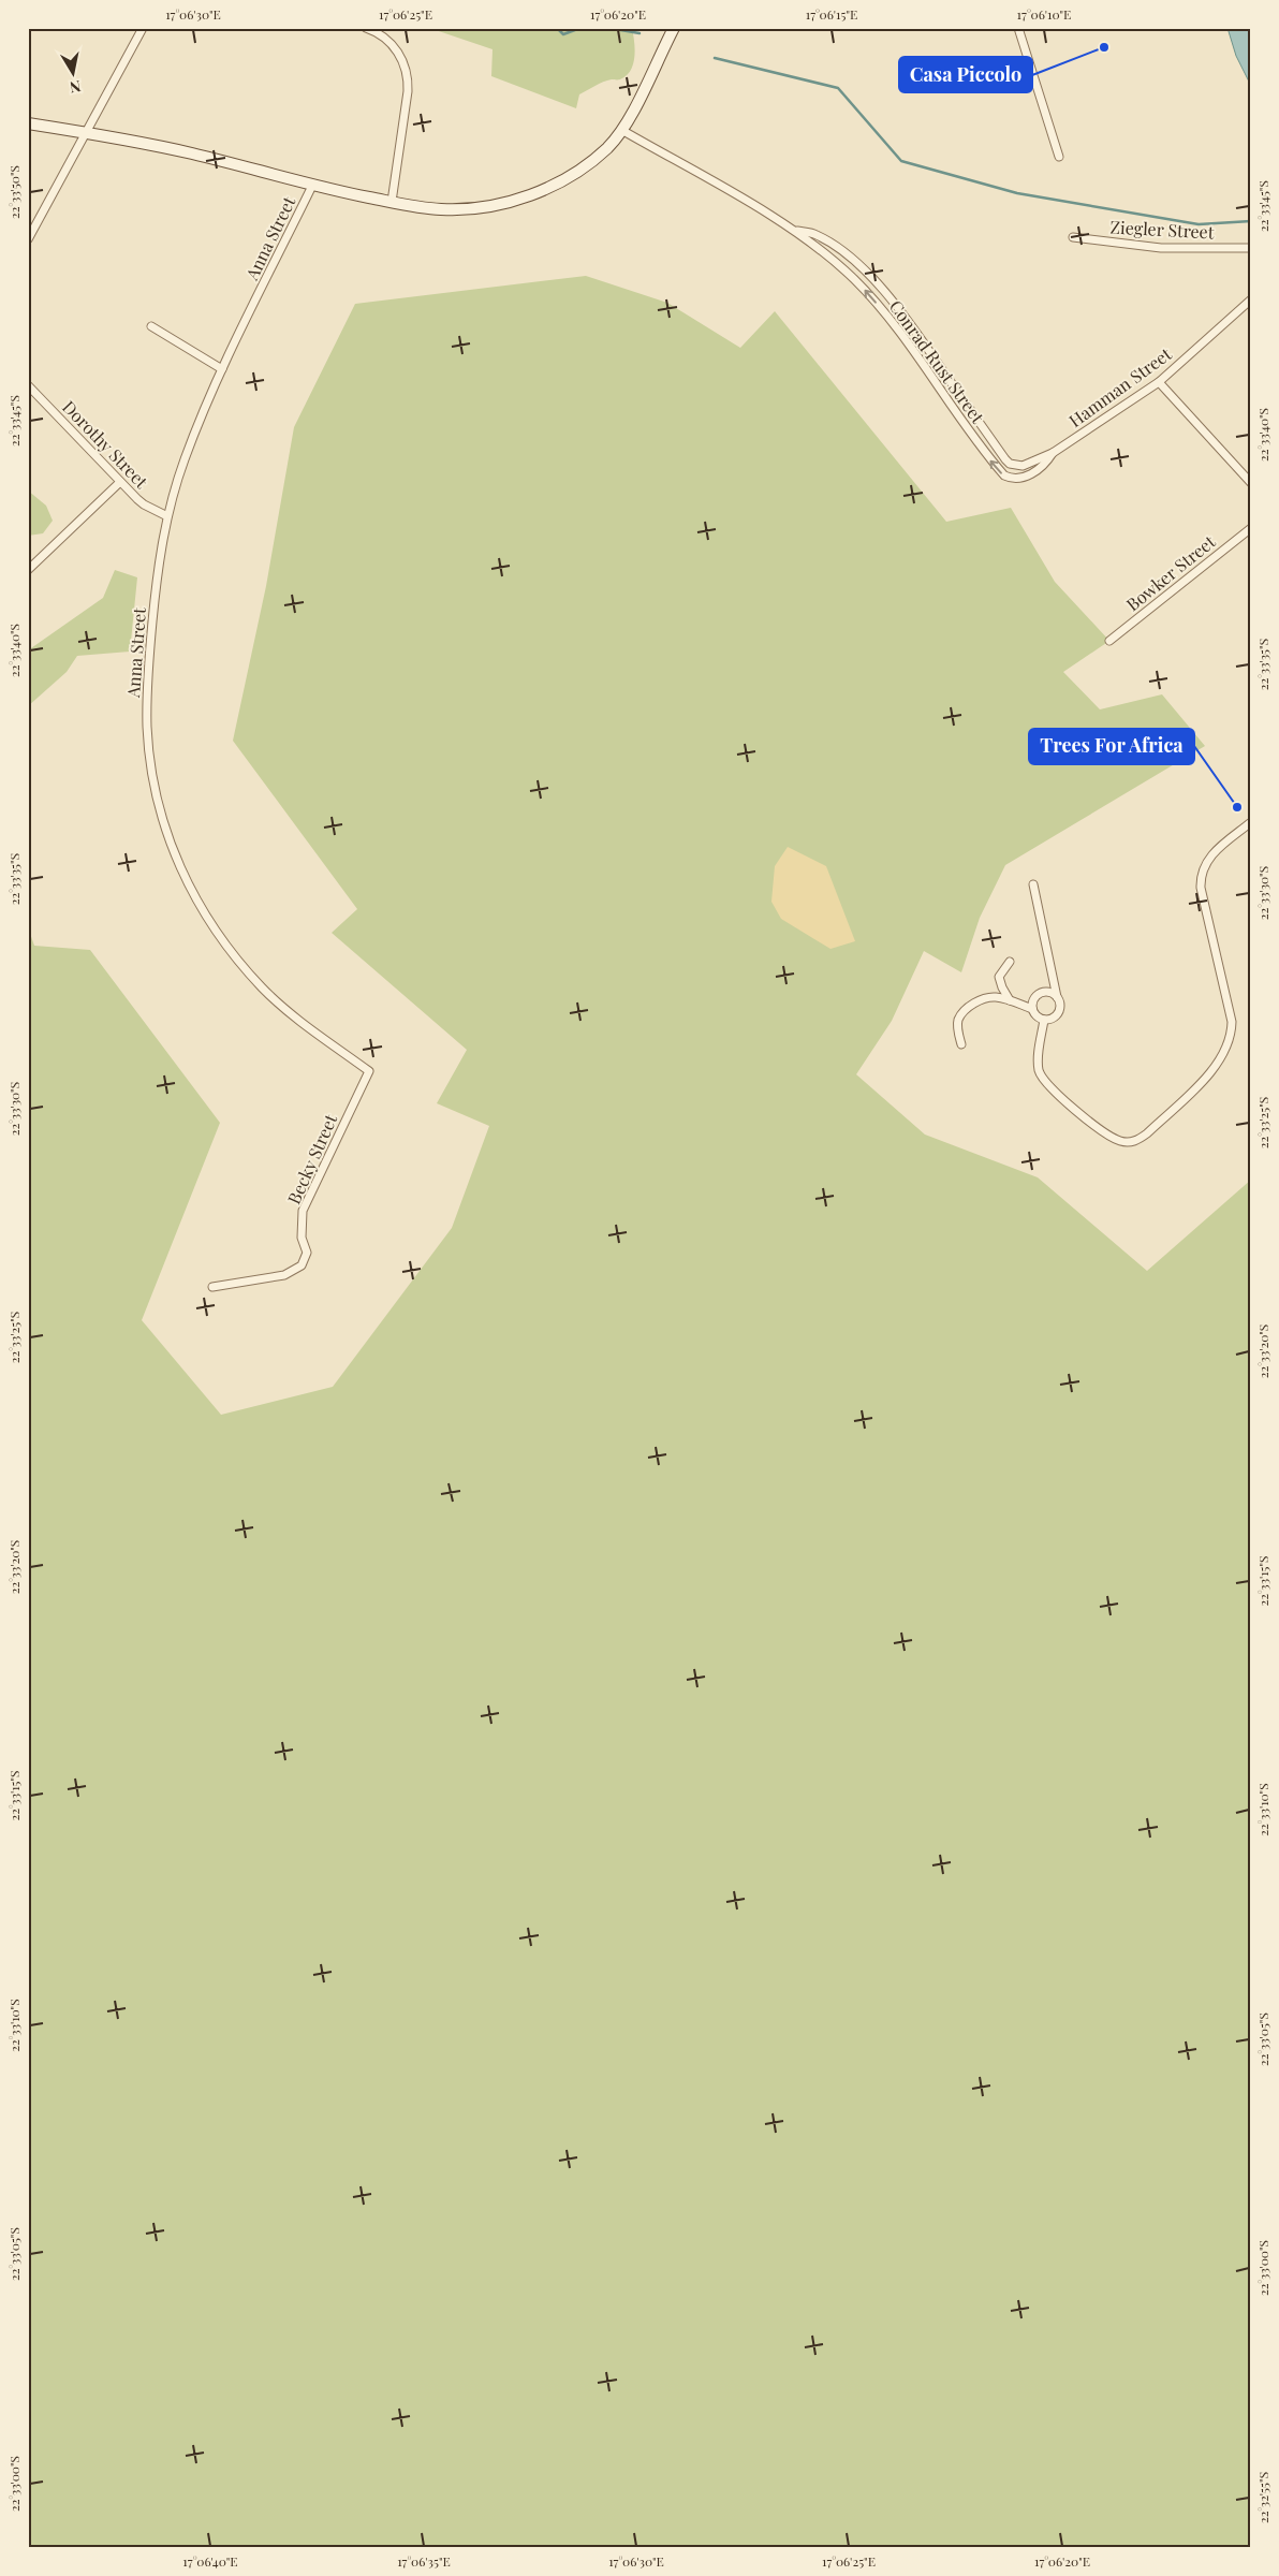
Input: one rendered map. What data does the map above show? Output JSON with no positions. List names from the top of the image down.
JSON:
{
  "streets": {
    "street": [
      "Ziegler Street",
      "Anna Street",
      "Conrad Rust Street",
      "Hamman Street",
      "Dorothy Street",
      "Bowker Street",
      "Becky Street"
    ]
  },
  "crossings": [
    ["Anna Street", "Dorothy Street"],
    ["Anna Street", "Becky Street"],
    ["Conrad Rust Street", "Hamman Street"]
  ],
  "places": ["Casa Piccolo", "Trees For Africa"],
  "north": "bottom",
  "coordinates": [
    "17°06'30\"E",
    "17°06'25\"E",
    "17°06'20\"E",
    "17°06'15\"E",
    "17°06'10\"E",
    "22°33'50\"S",
    "22°33'45\"S",
    "22°33'40\"S",
    "22°33'35\"S",
    "22°33'30\"S",
    "22°33'25\"S",
    "22°33'20\"S",
    "22°33'15\"S",
    "22°33'10\"S",
    "22°33'05\"S",
    "22°33'00\"S",
    "22°32'55\"S",
    "17°06'40\"E",
    "17°06'35\"E"
  ]
}
